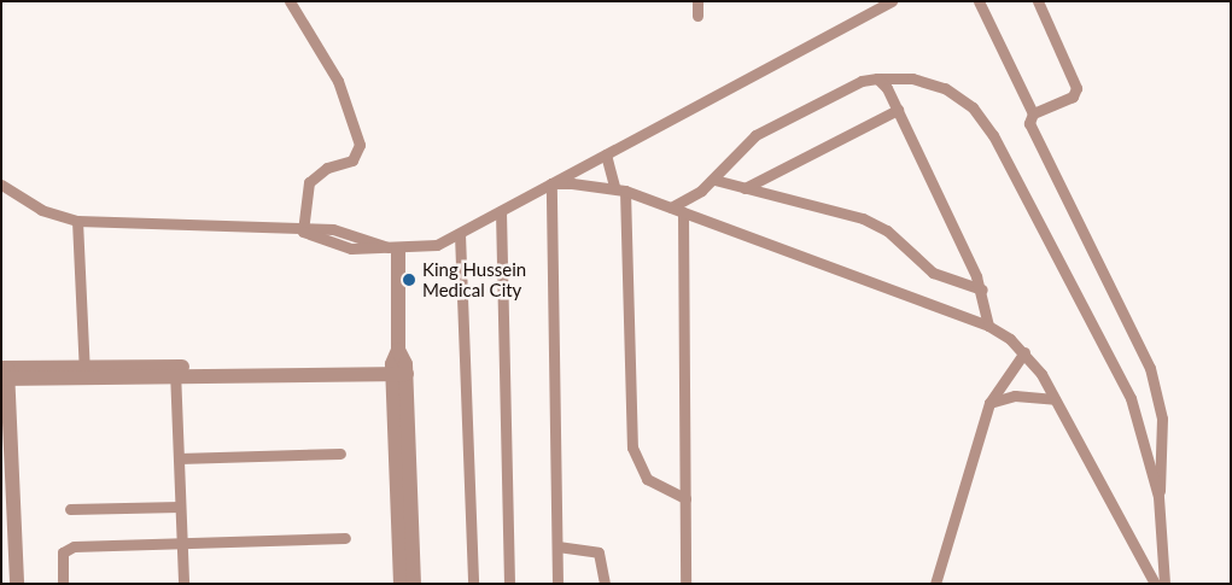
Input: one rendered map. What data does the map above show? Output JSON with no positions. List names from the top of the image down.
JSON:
{
  "places": ["King Hussein Medical City"]
}
